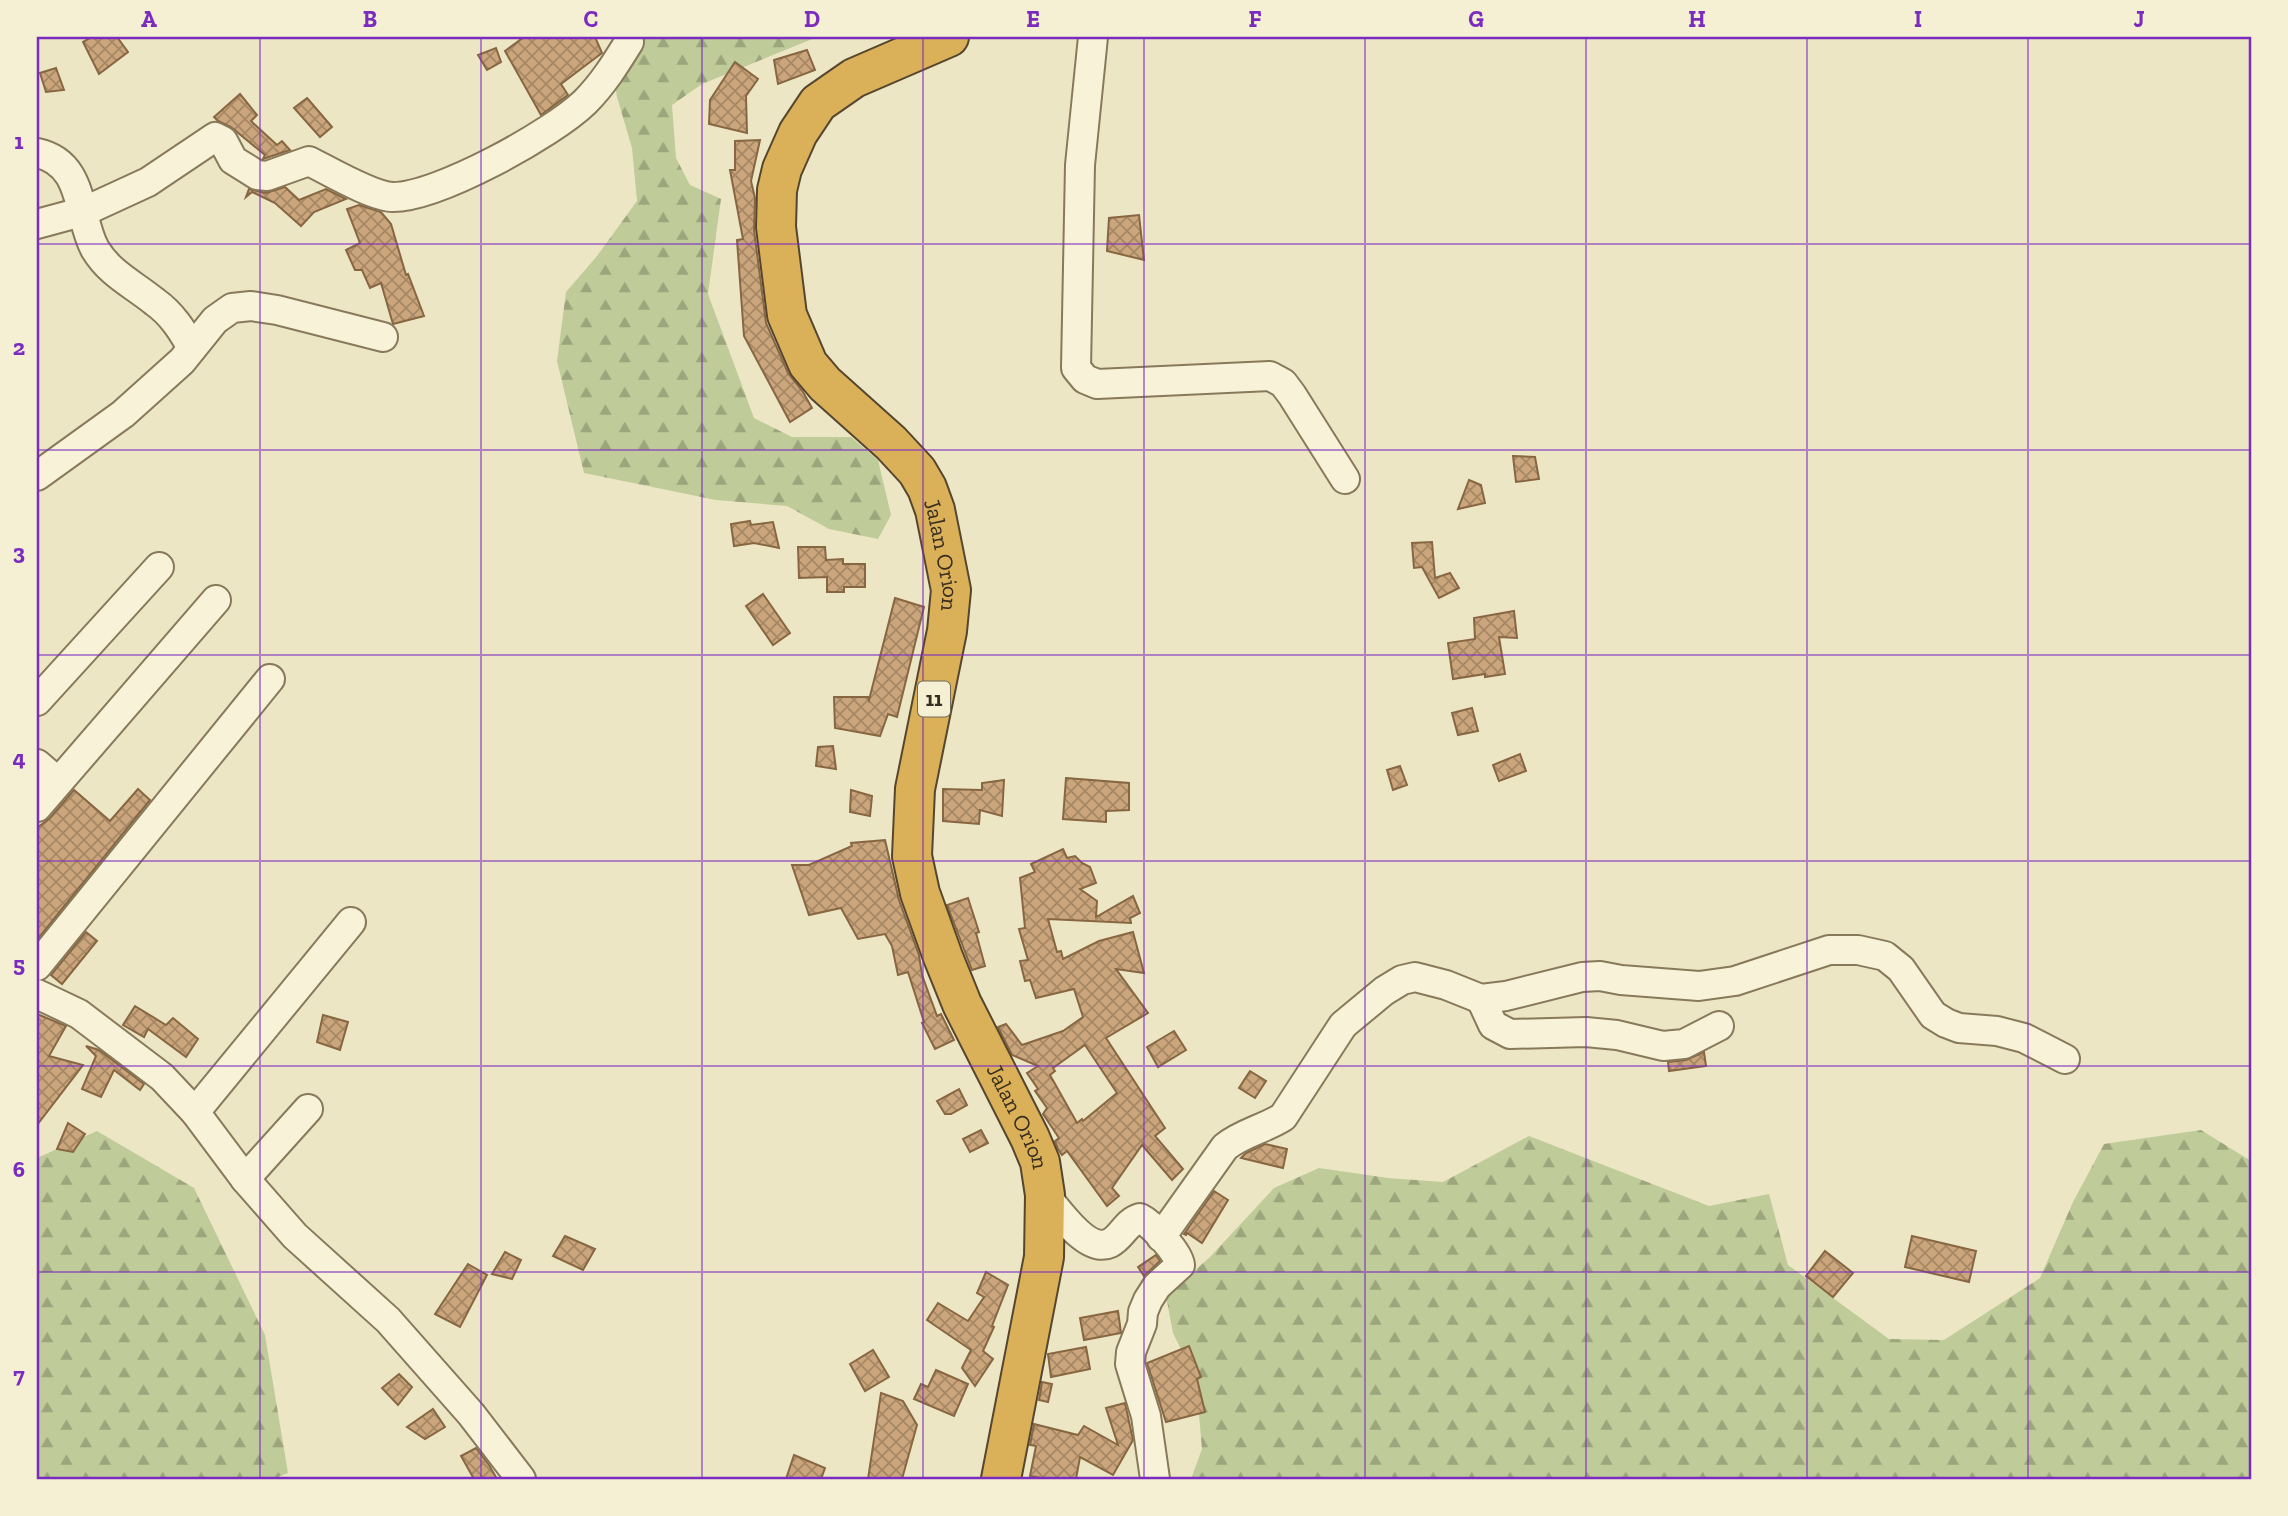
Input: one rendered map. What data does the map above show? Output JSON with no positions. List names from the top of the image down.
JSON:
{
  "streets": {
    "highway": ["Jalan Orion", "11"]
  },
  "grid": {
    "columns": [
      "A",
      "B",
      "C",
      "D",
      "E",
      "F",
      "G",
      "H",
      "I",
      "J"
    ],
    "rows": [
      "1",
      "2",
      "3",
      "4",
      "5",
      "6",
      "7"
    ]
  }
}
